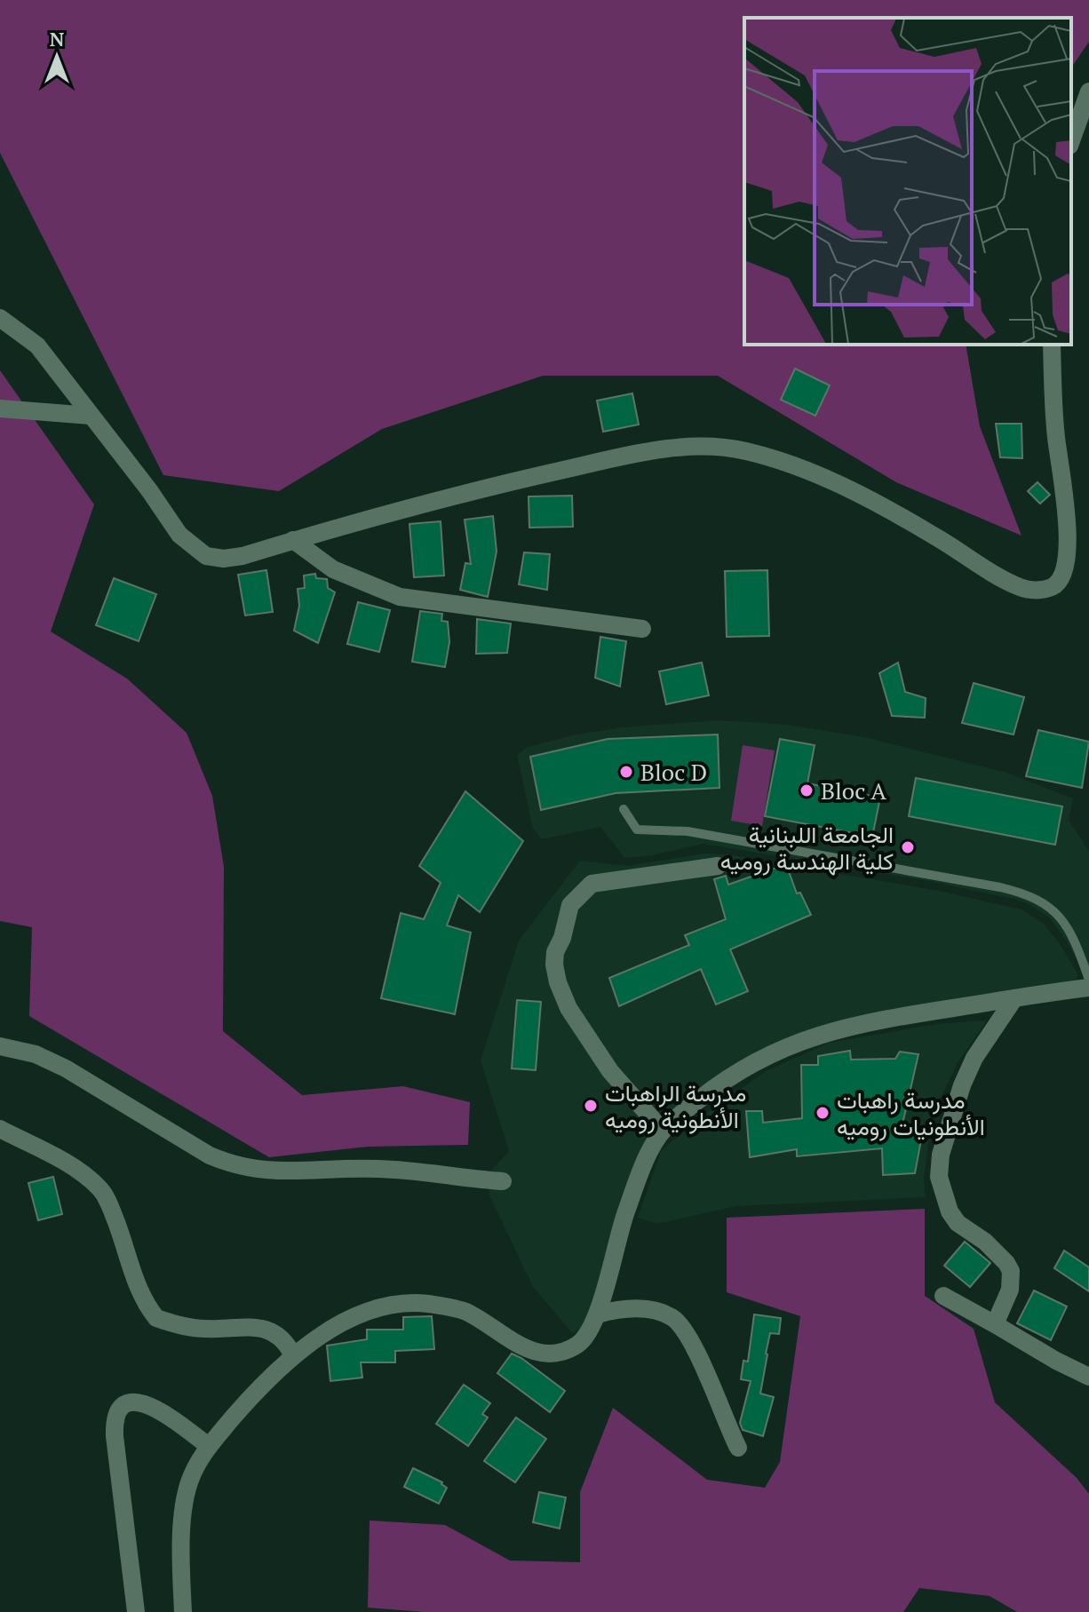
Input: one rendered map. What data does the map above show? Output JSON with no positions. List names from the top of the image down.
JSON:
{
  "places": [
    "Bloc D",
    "Bloc A",
    "الجامعة اللبنانية كلية الهندسة روميه",
    "مدرسة الراهبات الأنطونية روميه",
    "مدرسة راهبات الأنطونيات روميه"
  ],
  "north": "top"
}
